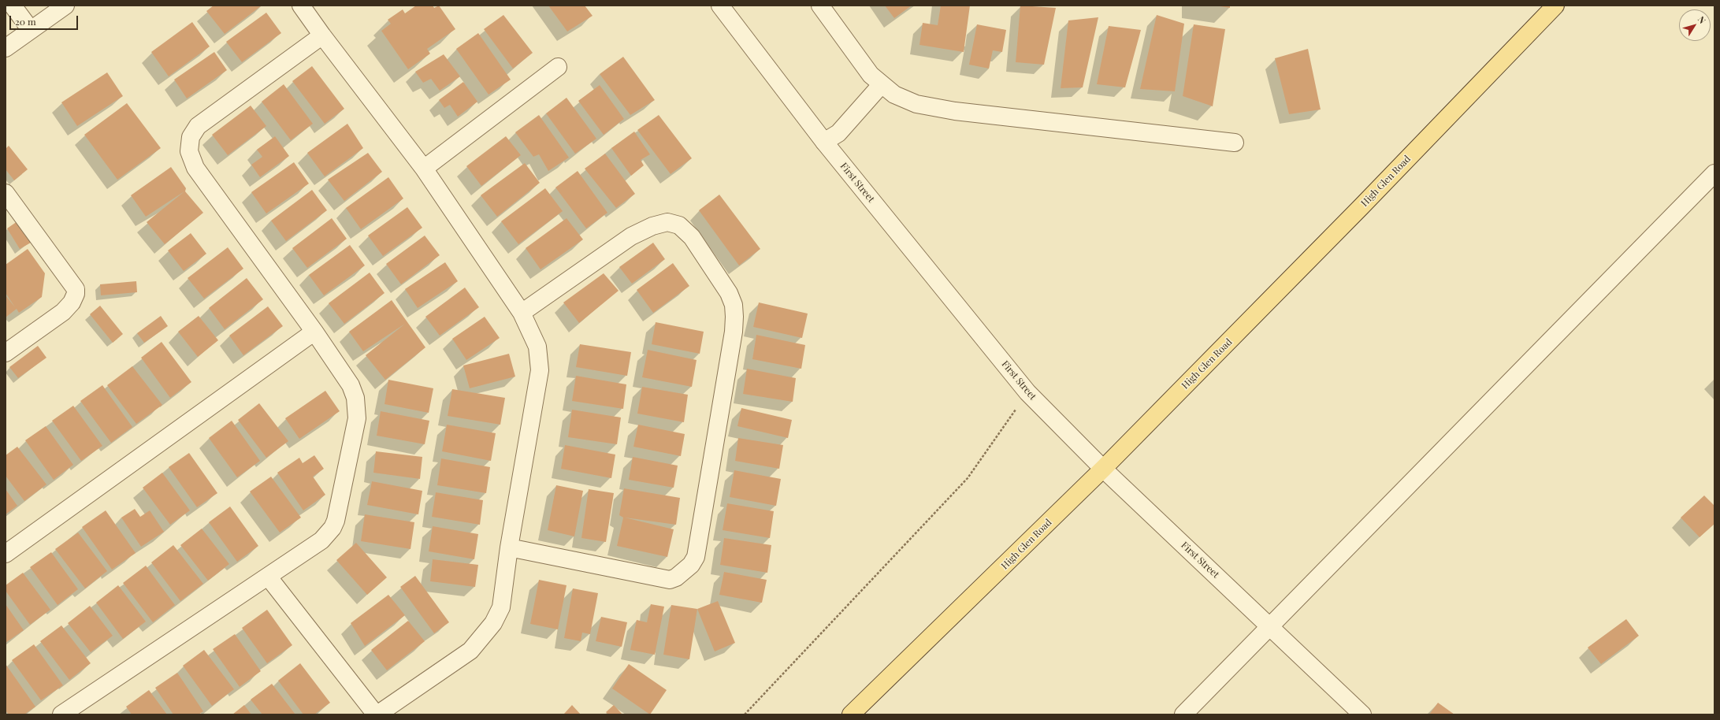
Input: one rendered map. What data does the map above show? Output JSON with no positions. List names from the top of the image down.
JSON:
{
  "streets": {
    "main road": ["High Glen Road"],
    "street": ["First Street"]
  },
  "crossings": [
    ["High Glen Road", "First Street"]
  ],
  "scale_bar": "20 m",
  "north": "top right"
}
